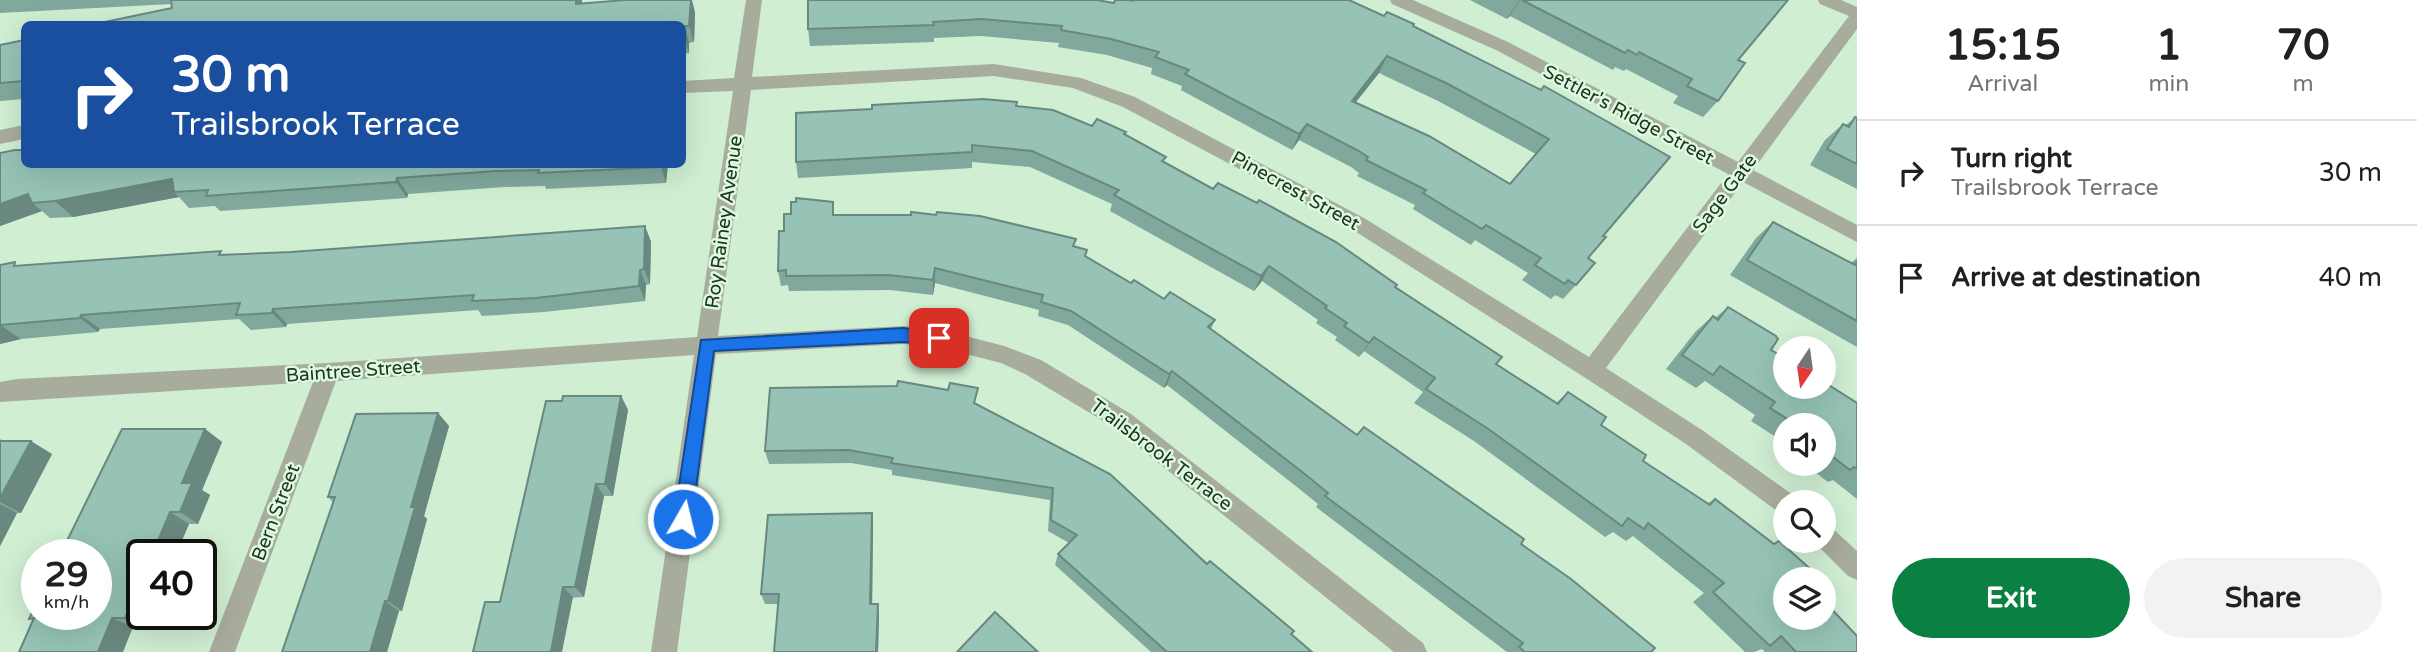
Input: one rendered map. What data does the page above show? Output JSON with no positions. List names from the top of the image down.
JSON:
{
  "streets": {
    "street": [
      "Settler's Ridge Street",
      "Pinecrest Street",
      "Sage Gate",
      "Roy Rainey Avenue",
      "Baintree Street",
      "Trailsbrook Terrace",
      "Bern Street"
    ]
  },
  "crossings": [
    ["Settler's Ridge Street", "Sage Gate"],
    ["Pinecrest Street", "Sage Gate"],
    ["Pinecrest Street", "Roy Rainey Avenue"],
    ["Roy Rainey Avenue", "Baintree Street"],
    ["Roy Rainey Avenue", "Trailsbrook Terrace"],
    ["Baintree Street", "Trailsbrook Terrace"],
    ["Baintree Street", "Bern Street"]
  ],
  "north": "bottom",
  "page": {
    "eta": [
      "15:15",
      "Arrival",
      "1",
      "min",
      "70",
      "m"
    ],
    "turn": ["30 m", "Trailsbrook Terrace"],
    "list": [
      {
        "name": "Turn right",
        "note": "Trailsbrook Terrace",
        "value": "30 m"
      },
      {
        "name": "Arrive at destination",
        "value": "40 m"
      }
    ],
    "speed": "29 km/h",
    "limit": "40",
    "buttons": ["Exit", "Share"]
  }
}
